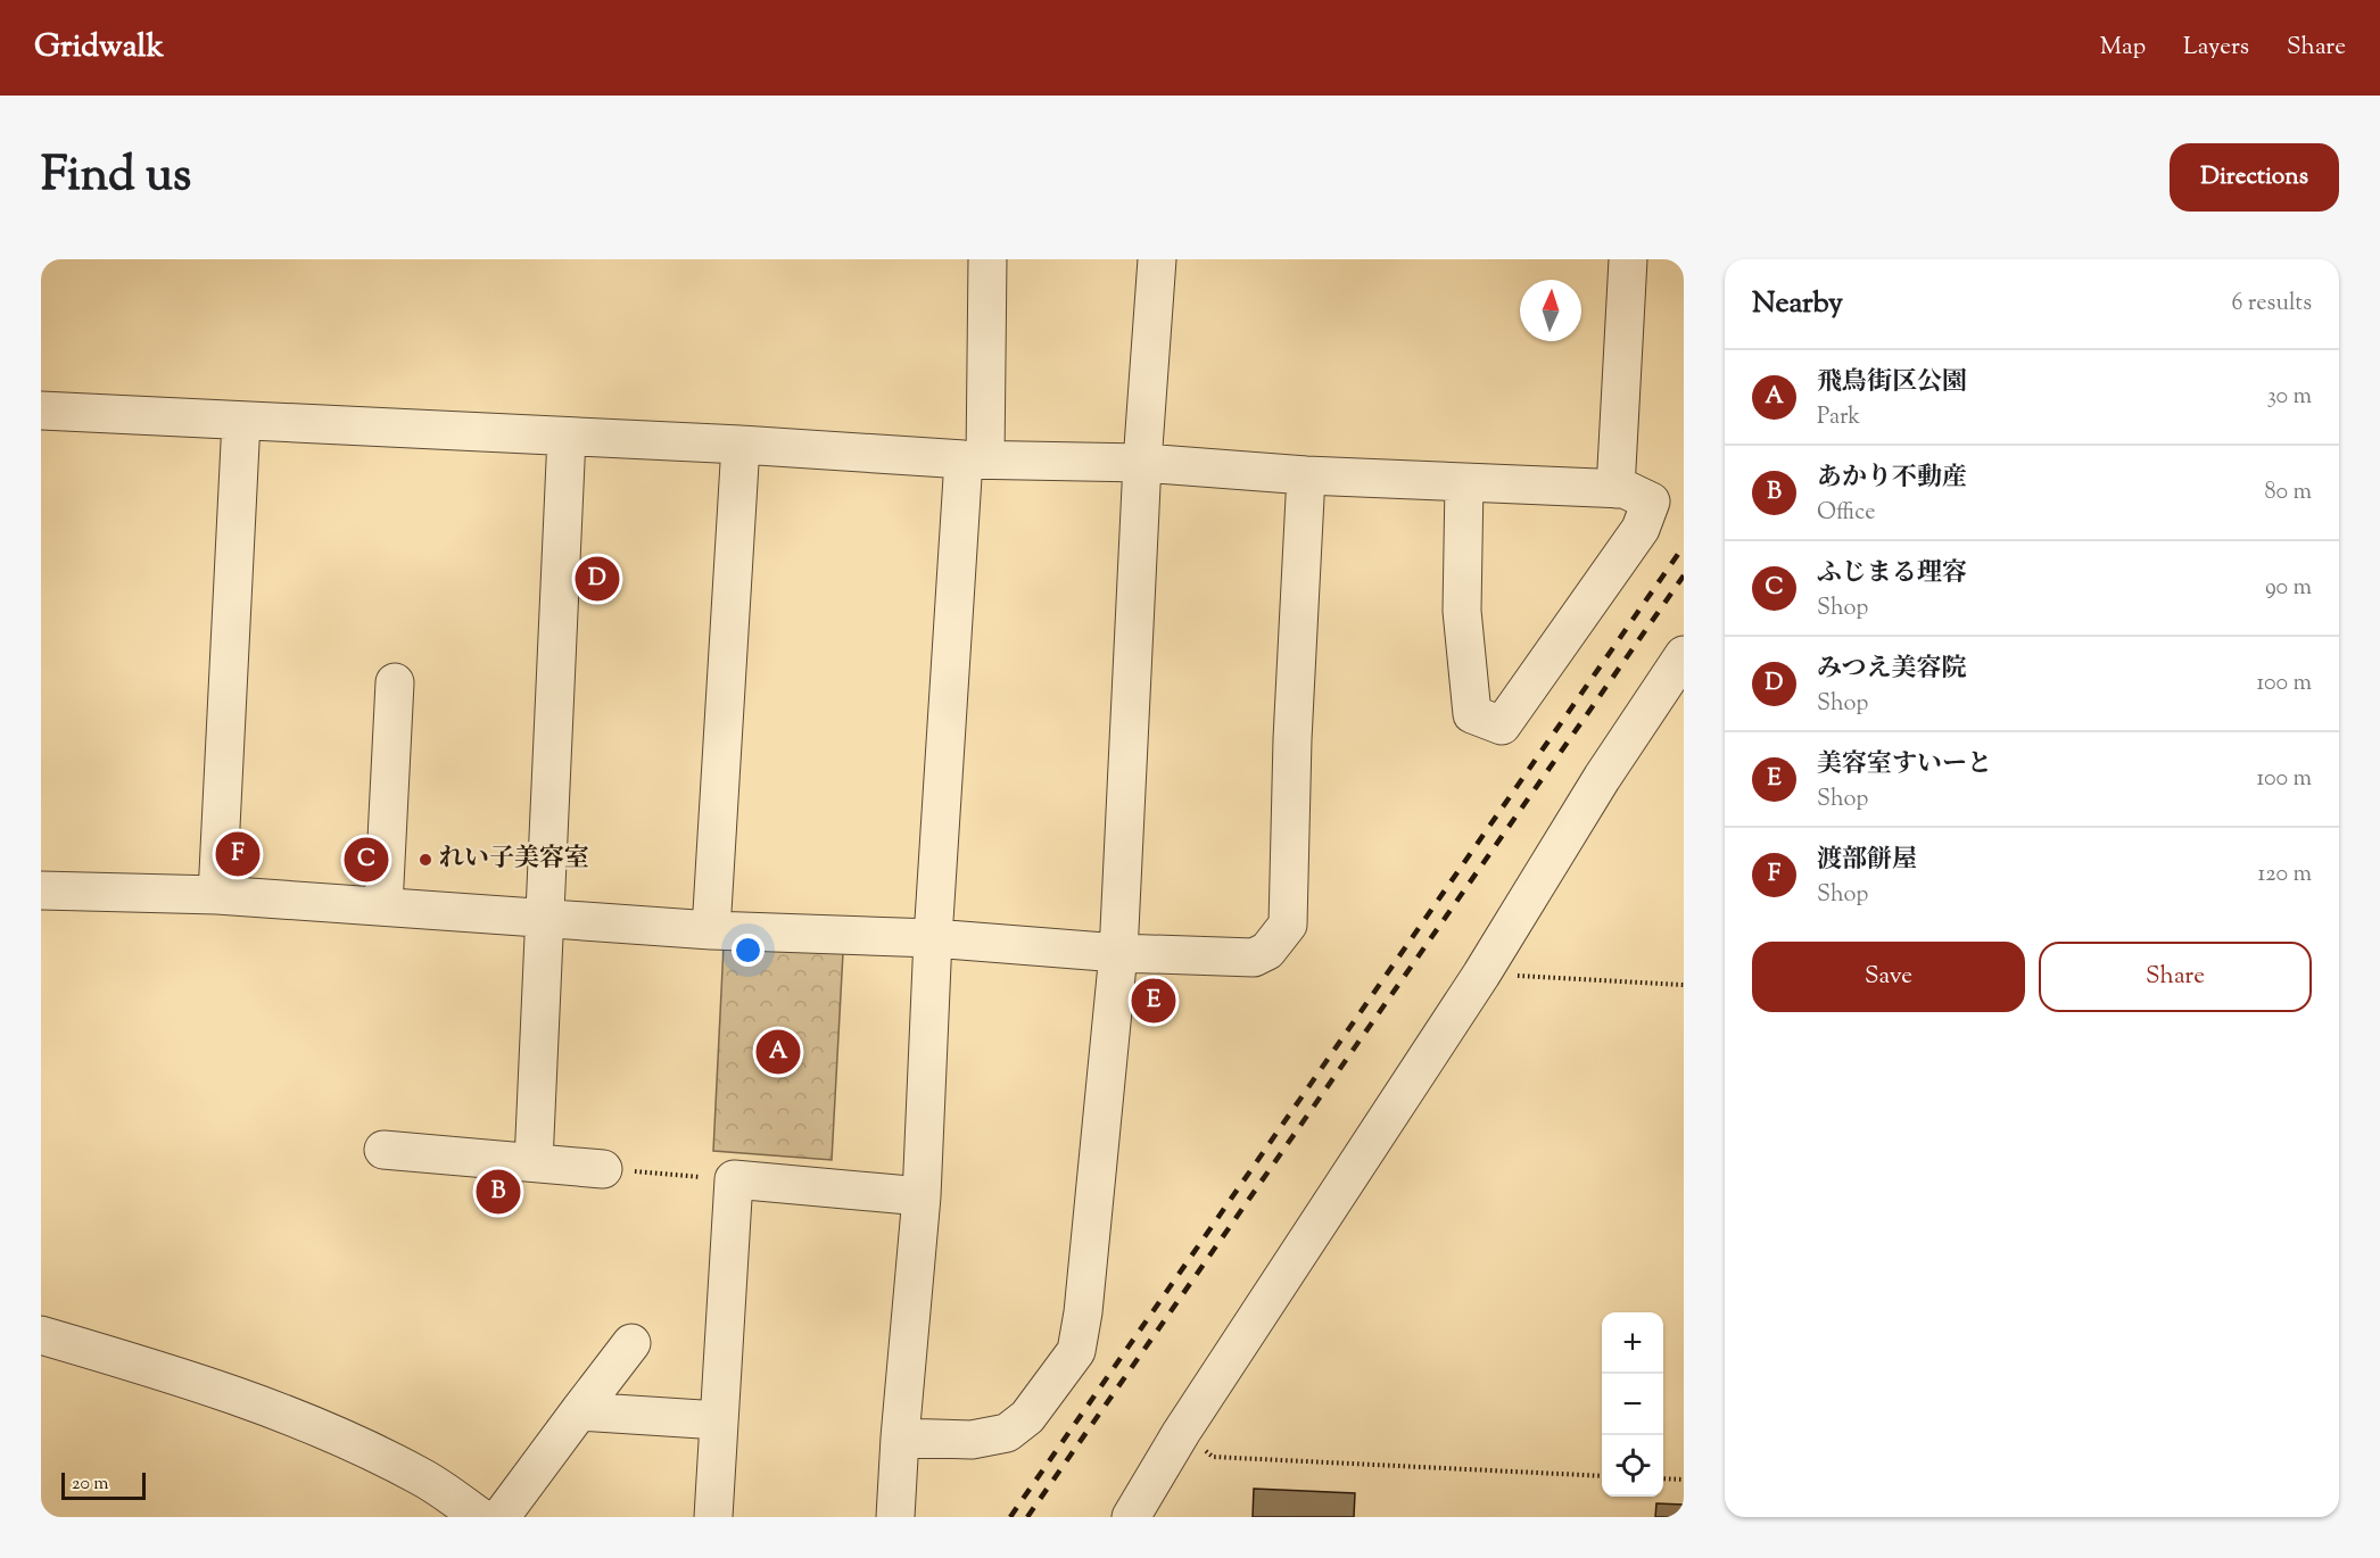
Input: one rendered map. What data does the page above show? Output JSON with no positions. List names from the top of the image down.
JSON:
{
  "places": ["れい子美容室"],
  "scale_bar": "20 m",
  "north": "top",
  "page": {
    "header": "Gridwalk",
    "nav": ["Map", "Layers", "Share"],
    "title": "Find us",
    "buttons": [
      "Directions",
      ["Save", "Share"]
    ],
    "heading": ["Nearby", "6 results"],
    "list": [
      {
        "mark": "A",
        "name": "飛鳥街区公園",
        "note": "Park",
        "value": "30 m"
      },
      {
        "mark": "B",
        "name": "あかり不動産",
        "note": "Office",
        "value": "80 m"
      },
      {
        "mark": "C",
        "name": "ふじまる理容",
        "note": "Shop",
        "value": "90 m"
      },
      {
        "mark": "D",
        "name": "みつえ美容院",
        "note": "Shop",
        "value": "100 m"
      },
      {
        "mark": "E",
        "name": "美容室すいーと",
        "note": "Shop",
        "value": "100 m"
      },
      {
        "mark": "F",
        "name": "渡部餅屋",
        "note": "Shop",
        "value": "120 m"
      }
    ],
    "pins": [
      "D",
      "F",
      "C",
      "E",
      "A",
      "B"
    ],
    "map_buttons": ["+", "−"],
    "scale": "20 m"
  }
}
